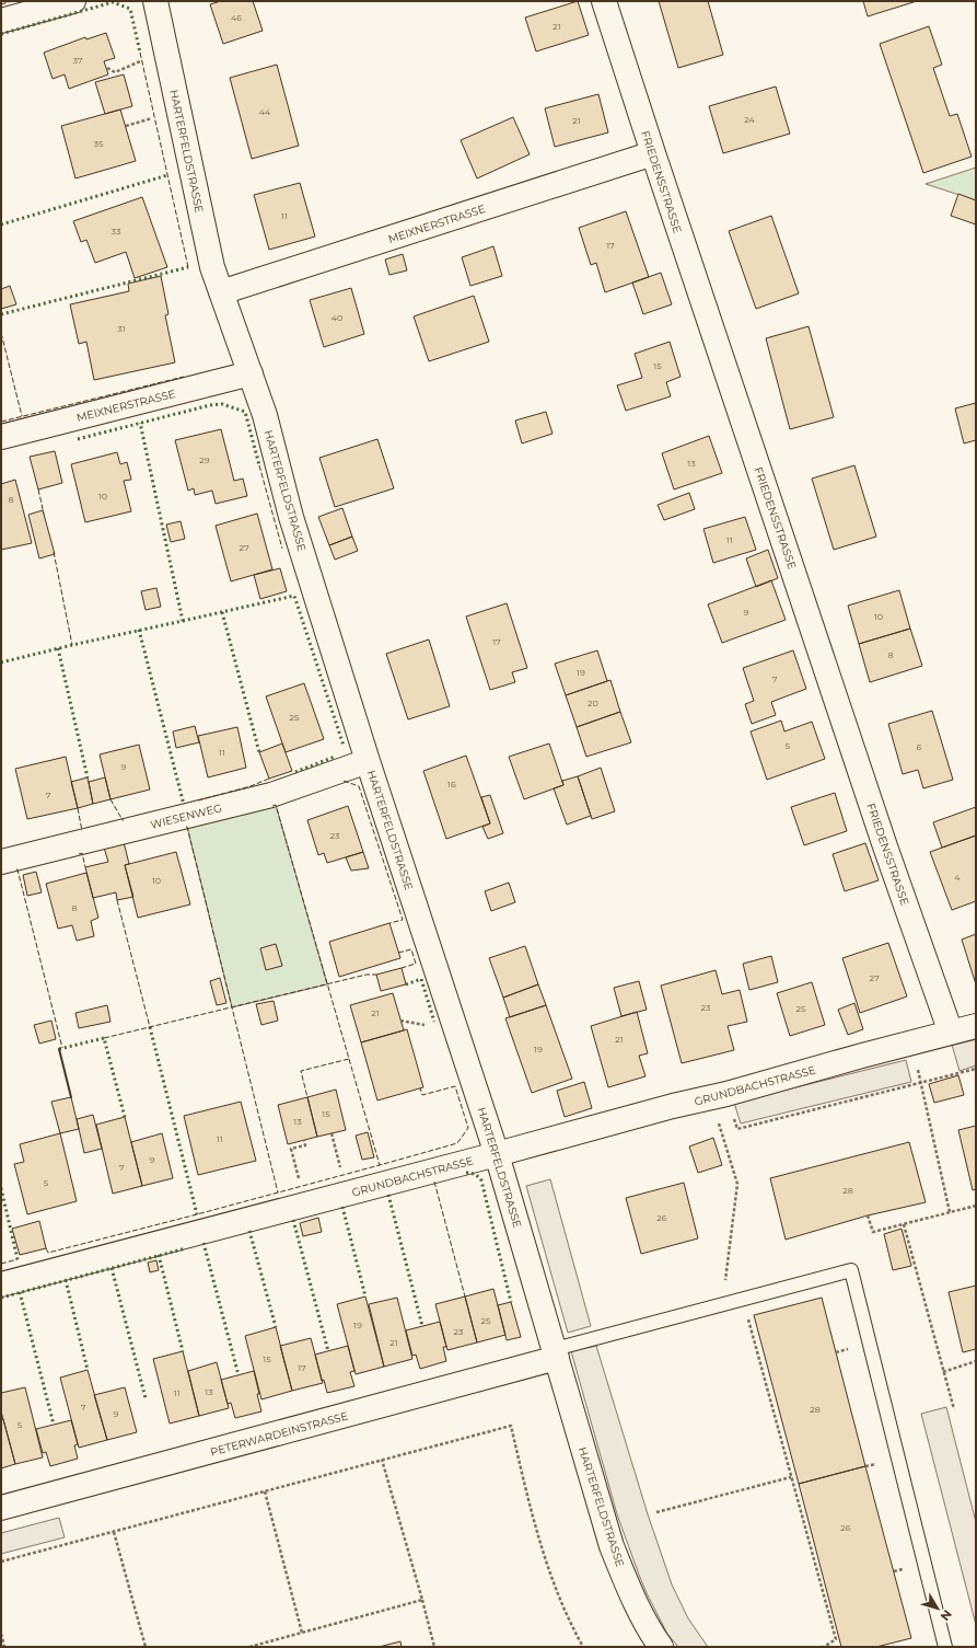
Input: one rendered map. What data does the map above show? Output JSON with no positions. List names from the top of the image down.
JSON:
{
  "streets": {
    "street": [
      "HARTERFELDSTRASSE",
      "FRIEDENSSTRASSE",
      "MEIXNERSTRASSE",
      "WIESENWEG",
      "GRUNDBACHSTRASSE",
      "PETERWARDEINSTRASSE"
    ]
  },
  "crossings": [
    ["HARTERFELDSTRASSE", "MEIXNERSTRASSE"],
    ["HARTERFELDSTRASSE", "WIESENWEG"],
    ["HARTERFELDSTRASSE", "GRUNDBACHSTRASSE"],
    ["HARTERFELDSTRASSE", "PETERWARDEINSTRASSE"],
    ["FRIEDENSSTRASSE", "MEIXNERSTRASSE"],
    ["FRIEDENSSTRASSE", "GRUNDBACHSTRASSE"]
  ],
  "house_numbers": [
    "46",
    "21",
    "37",
    "44",
    "24",
    "21",
    "35",
    "11",
    "33",
    "17",
    "40",
    "31",
    "15",
    "29",
    "13",
    "10",
    "8",
    "11",
    "27",
    "9",
    "10",
    "17",
    "8",
    "19",
    "7",
    "20",
    "25",
    "5",
    "6",
    "11",
    "9",
    "16",
    "7",
    "23",
    "4",
    "10",
    "8",
    "27",
    "23",
    "25",
    "21",
    "21",
    "19",
    "15",
    "13",
    "11",
    "9",
    "7",
    "5",
    "28",
    "26",
    "25",
    "19",
    "23",
    "21",
    "15",
    "17",
    "13",
    "11",
    "7",
    "28",
    "9",
    "5",
    "26"
  ],
  "north": "bottom right"
}
